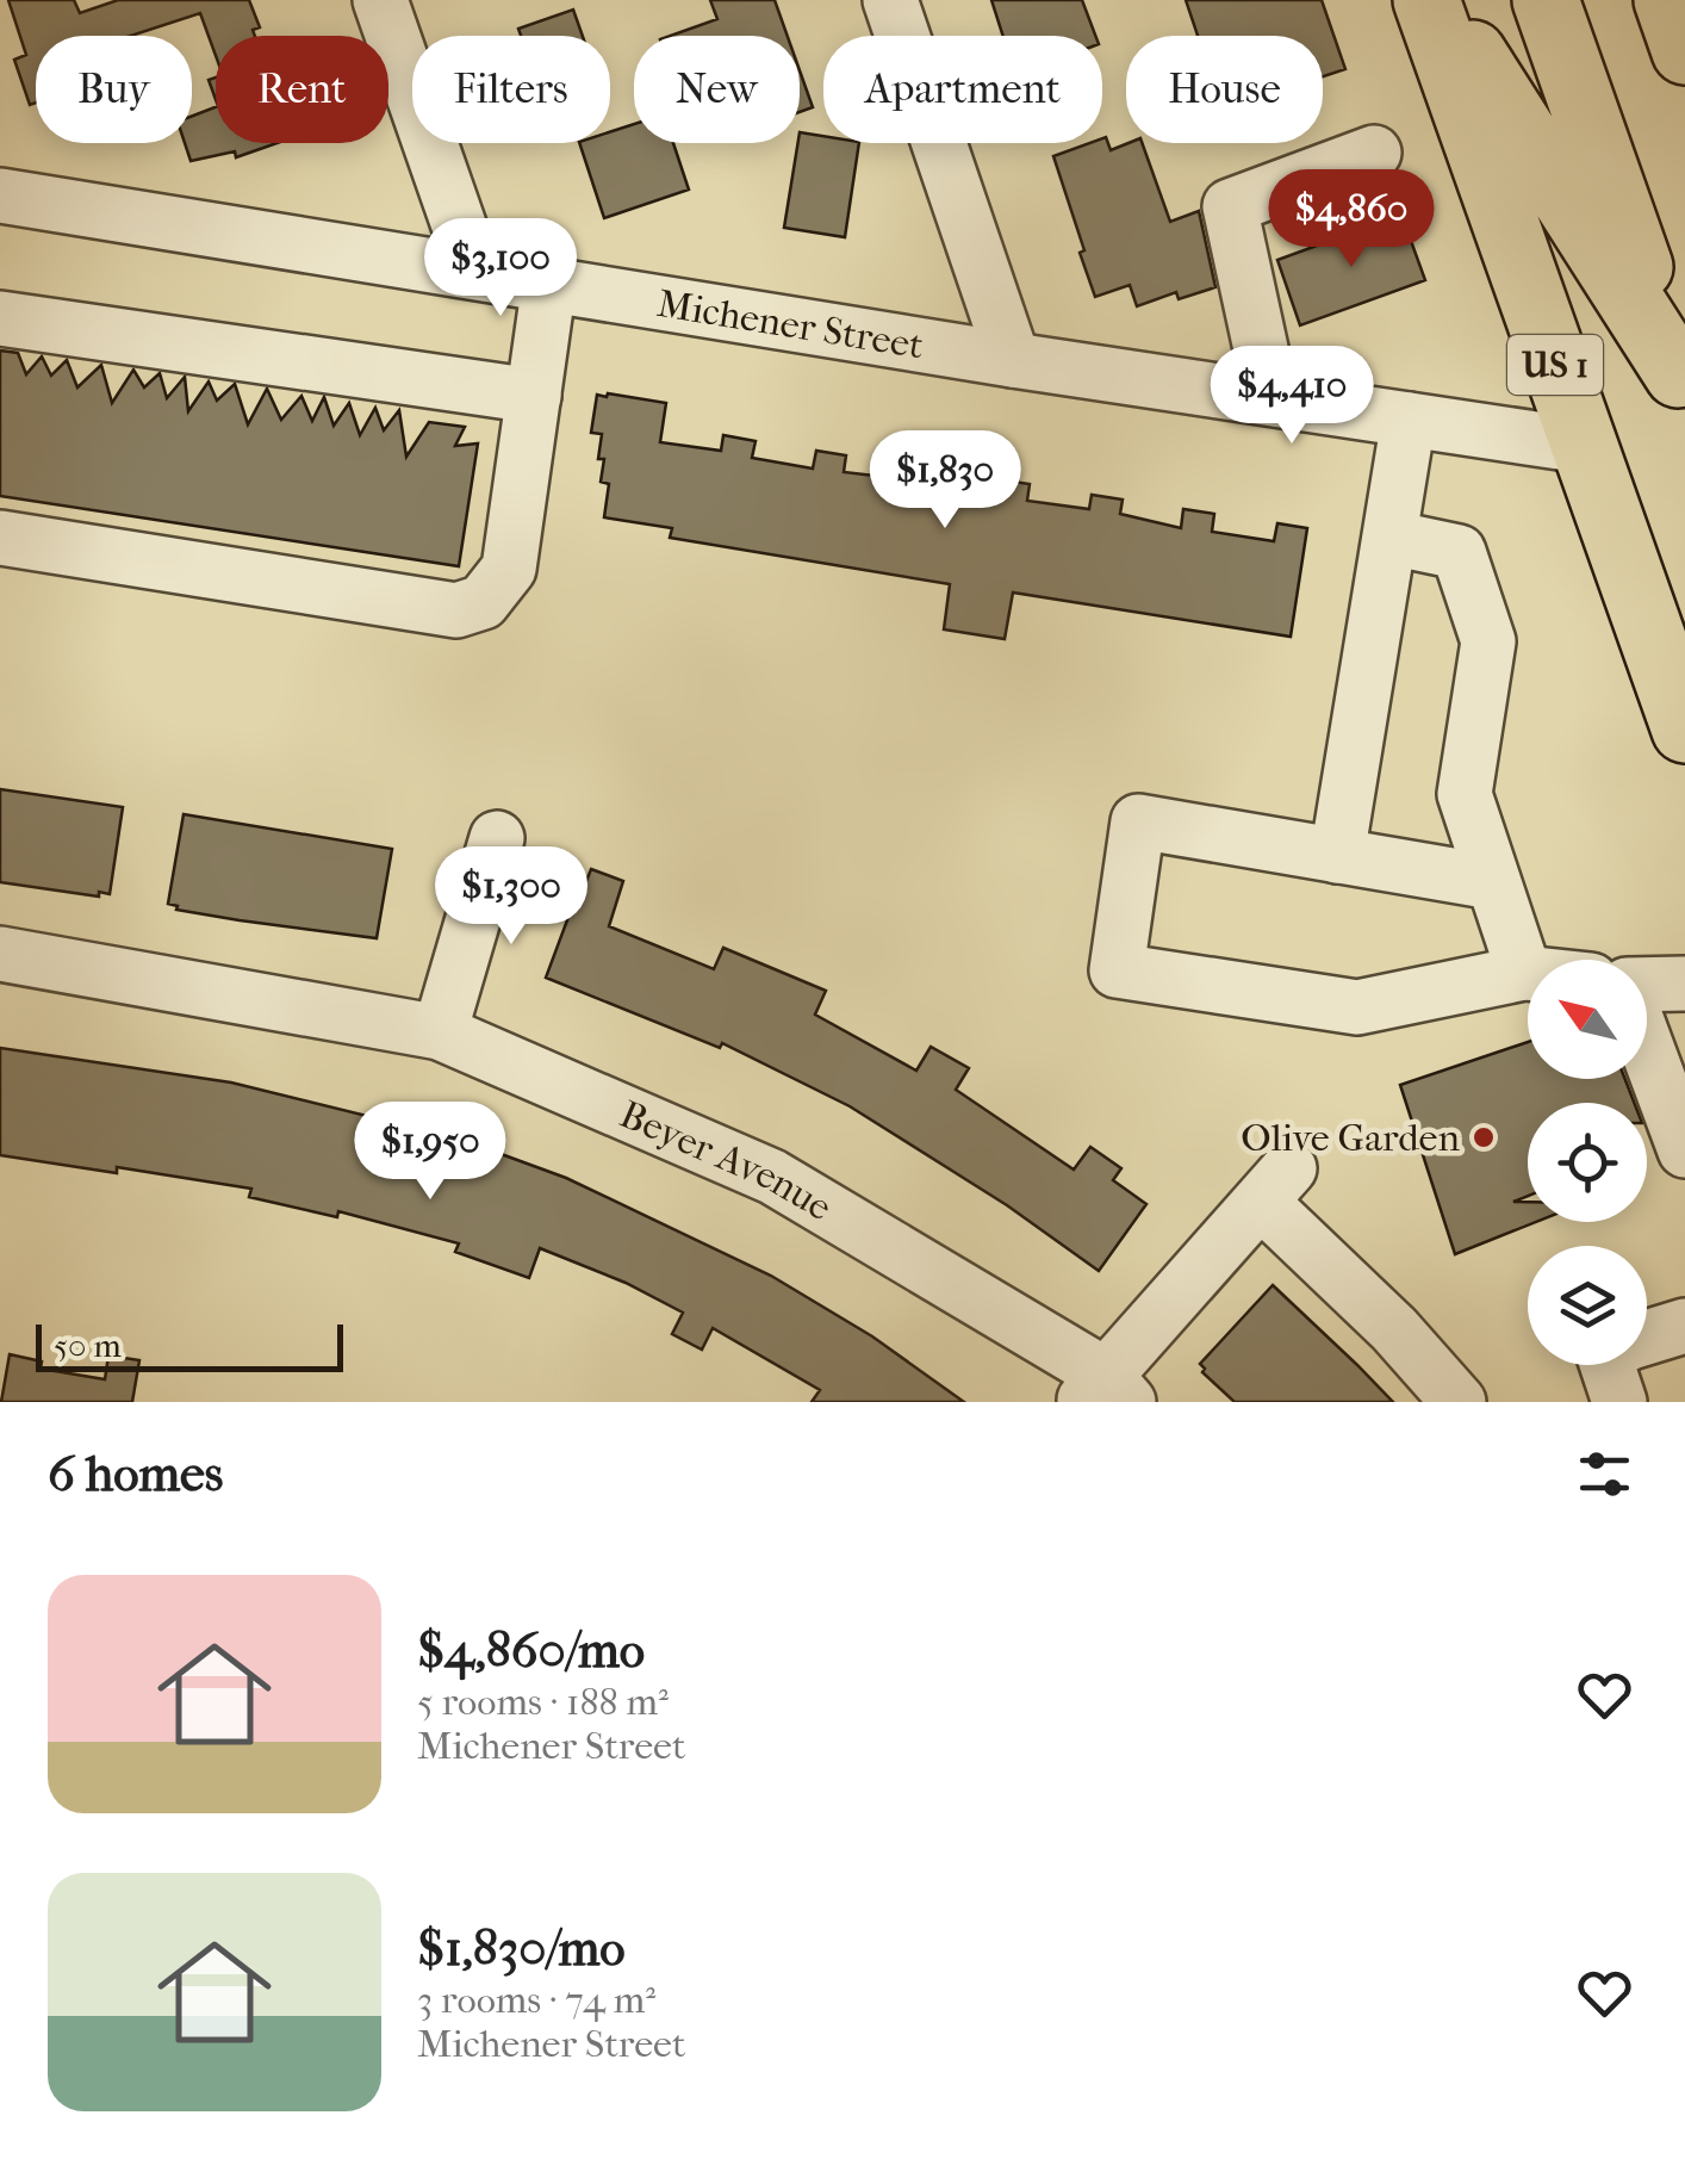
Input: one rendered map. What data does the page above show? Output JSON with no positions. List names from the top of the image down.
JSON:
{
  "streets": {
    "highway": ["US 1"],
    "street": ["Michener Street", "Beyer Avenue"]
  },
  "crossings": [
    ["Michener Street", "US 1"]
  ],
  "places": ["Olive Garden"],
  "scale_bar": "50 m",
  "north": "top left",
  "page": {
    "chip": [
      "Buy",
      "Rent",
      "Filters",
      "New",
      "Apartment",
      "House"
    ],
    "price": [
      "$4,860",
      "$3,100",
      "$4,410",
      "$1,830",
      "$1,300",
      "$1,950"
    ],
    "scale": "50 m",
    "heading": "6 homes",
    "list": [
      {
        "name": "$4,860/mo",
        "note": "5 rooms · 188 m² · Michener Street"
      },
      {
        "name": "$1,830/mo",
        "note": "3 rooms · 74 m² · Michener Street"
      }
    ]
  }
}
